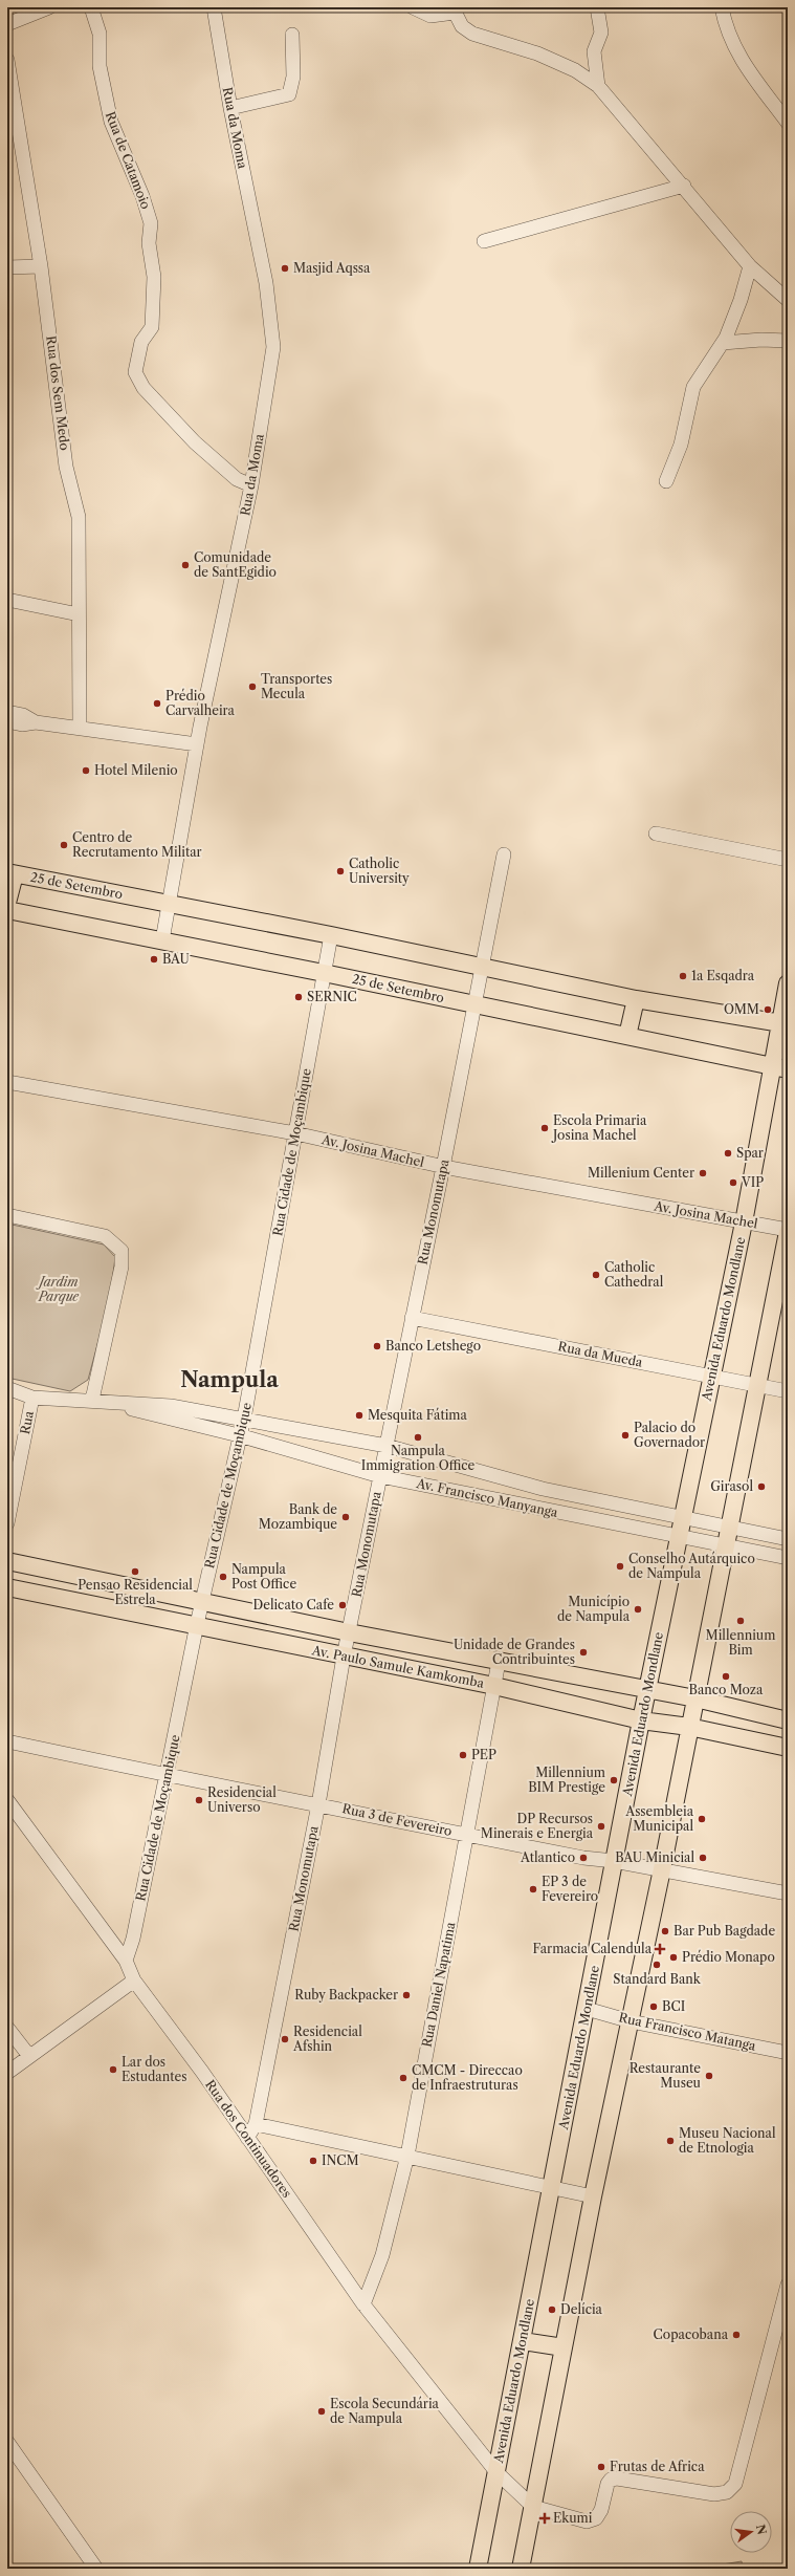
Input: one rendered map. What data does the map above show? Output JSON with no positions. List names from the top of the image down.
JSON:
{
  "streets": {
    "main road": ["25 de Setembro", "Avenida Eduardo Mondlane", "Av. Paulo Samule Kamkomba"],
    "street": [
      "Rua da Moma",
      "Rua de Catamoio",
      "Rua dos Sem Medo",
      "Av. Josina Machel",
      "Rua Cidade de Moçambique",
      "Rua Monomutapa",
      "Rua da Mueda",
      "Rua",
      "Av. Francisco Manyanga",
      "Rua 3 de Fevereiro",
      "Rua Daniel Napatima",
      "Rua Francisco Matanga",
      "Rua dos Continuadores"
    ]
  },
  "crossings": [
    ["Rua da Moma", "Rua de Catamoio"],
    ["Rua da Moma", "25 de Setembro"],
    ["25 de Setembro", "Rua Cidade de Moçambique"],
    ["25 de Setembro", "Rua Monomutapa"],
    ["25 de Setembro", "Avenida Eduardo Mondlane"],
    ["Av. Josina Machel", "Rua Cidade de Moçambique"],
    ["Av. Josina Machel", "Rua Monomutapa"],
    ["Av. Josina Machel", "Avenida Eduardo Mondlane"],
    ["Rua Cidade de Moçambique", "Av. Francisco Manyanga"],
    ["Rua Cidade de Moçambique", "Av. Paulo Samule Kamkomba"],
    ["Rua Cidade de Moçambique", "Rua 3 de Fevereiro"],
    ["Rua Cidade de Moçambique", "Rua dos Continuadores"],
    ["Rua Monomutapa", "Rua da Mueda"],
    ["Rua Monomutapa", "Av. Francisco Manyanga"],
    ["Rua Monomutapa", "Av. Paulo Samule Kamkomba"],
    ["Rua Monomutapa", "Rua 3 de Fevereiro"],
    ["Avenida Eduardo Mondlane", "Rua da Mueda"],
    ["Avenida Eduardo Mondlane", "Av. Francisco Manyanga"],
    ["Avenida Eduardo Mondlane", "Av. Paulo Samule Kamkomba"],
    ["Avenida Eduardo Mondlane", "Rua 3 de Fevereiro"],
    ["Avenida Eduardo Mondlane", "Rua Francisco Matanga"],
    ["Avenida Eduardo Mondlane", "Rua dos Continuadores"],
    ["Rua", "Av. Francisco Manyanga"],
    ["Av. Paulo Samule Kamkomba", "Rua Daniel Napatima"],
    ["Rua 3 de Fevereiro", "Rua Daniel Napatima"],
    ["Rua Daniel Napatima", "Rua dos Continuadores"]
  ],
  "districts": ["Nampula"],
  "parks": ["Jardim Parque"],
  "places": {
    "other": [
      "Masjid Aqssa",
      "Comunidade de SantEgidio",
      "Transportes Mecula",
      "Prédio Carvalheira",
      "Hotel Milenio",
      "Centro de Recrutamento Militar",
      "Catholic University",
      "BAU",
      "1a Esqadra",
      "SERNIC",
      "OMM",
      "Escola Primaria Josina Machel",
      "Spar",
      "Millenium Center",
      "VIP",
      "Catholic Cathedral",
      "Banco Letshego",
      "Mesquita Fátima",
      "Palacio do Governador",
      "Nampula Immigration Office",
      "Girasol",
      "Bank de Mozambique",
      "Conselho Autárquico de Nampula",
      "Pensao Residencial Estrela",
      "Nampula Post Office",
      "Delicato Cafe",
      "Município de Nampula",
      "Millennium Bim",
      "Unidade de Grandes Contribuintes",
      "Banco Moza",
      "PEP",
      "Millennium BIM Prestige",
      "Residencial Universo",
      "Assembleia Municipal",
      "DP Recursos Minerais e Energia",
      "Atlantico",
      "BAU Minicial",
      "EP 3 de Fevereiro",
      "Bar Pub Bagdade",
      "Prédio Monapo",
      "Standard Bank",
      "Ruby Backpacker",
      "BCI",
      "Residencial Afshin",
      "Lar dos Estudantes",
      "Restaurante Museu",
      "CMCM - Direccao de Infraestruturas",
      "Museu Nacional de Etnologia",
      "INCM",
      "Delícia",
      "Copacobana",
      "Escola Secundária de Nampula",
      "Frutas de Africa"
    ],
    "health": ["Farmacia Calendula", "Ekumi"]
  },
  "north": "right"
}
